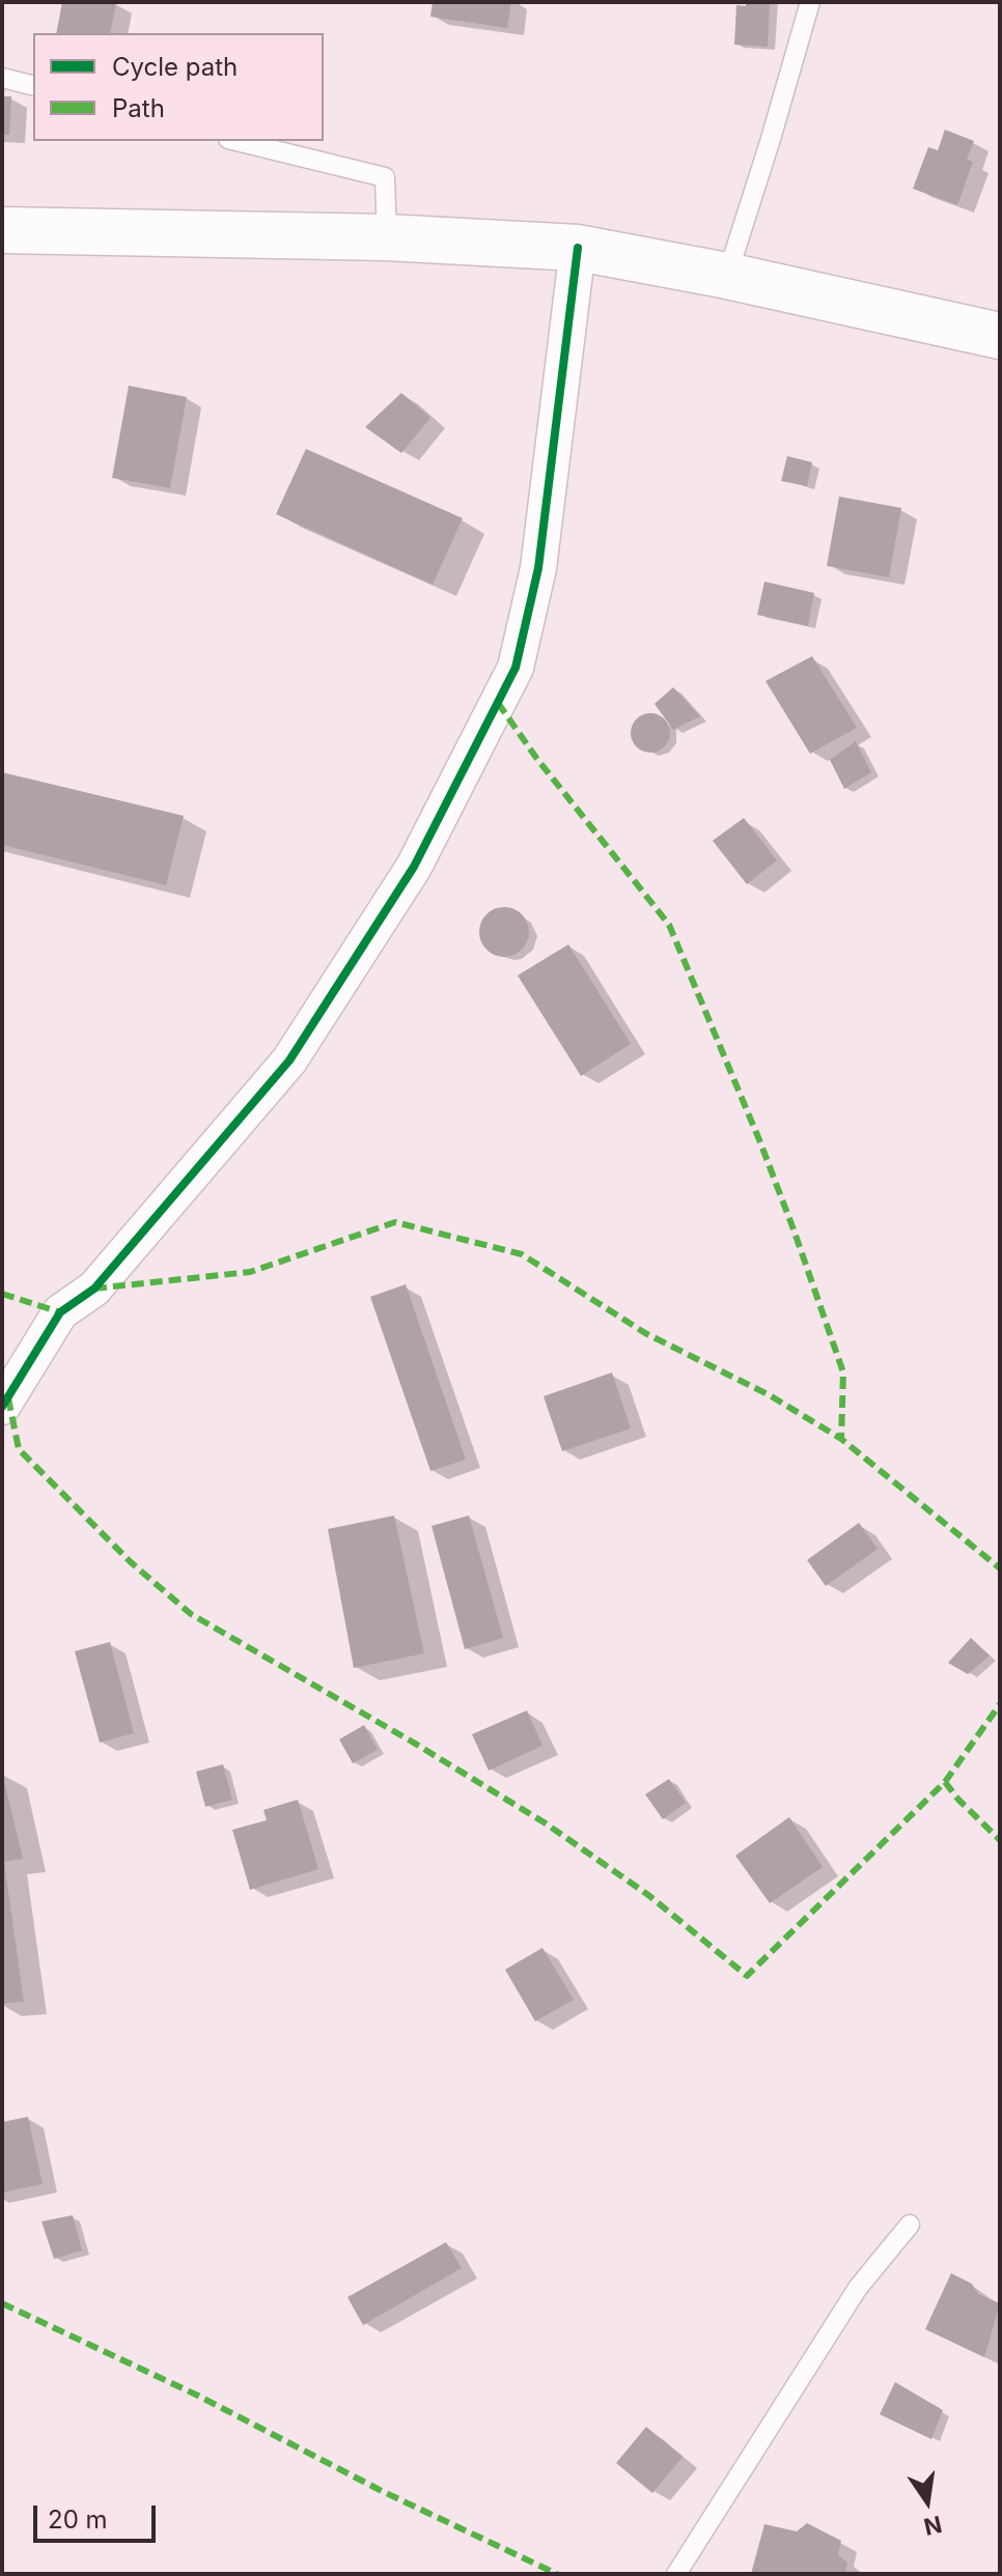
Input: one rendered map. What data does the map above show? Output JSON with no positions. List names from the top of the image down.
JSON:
{
  "legend": ["Cycle path", "Path"],
  "scale_bar": "20 m",
  "north": "bottom"
}
